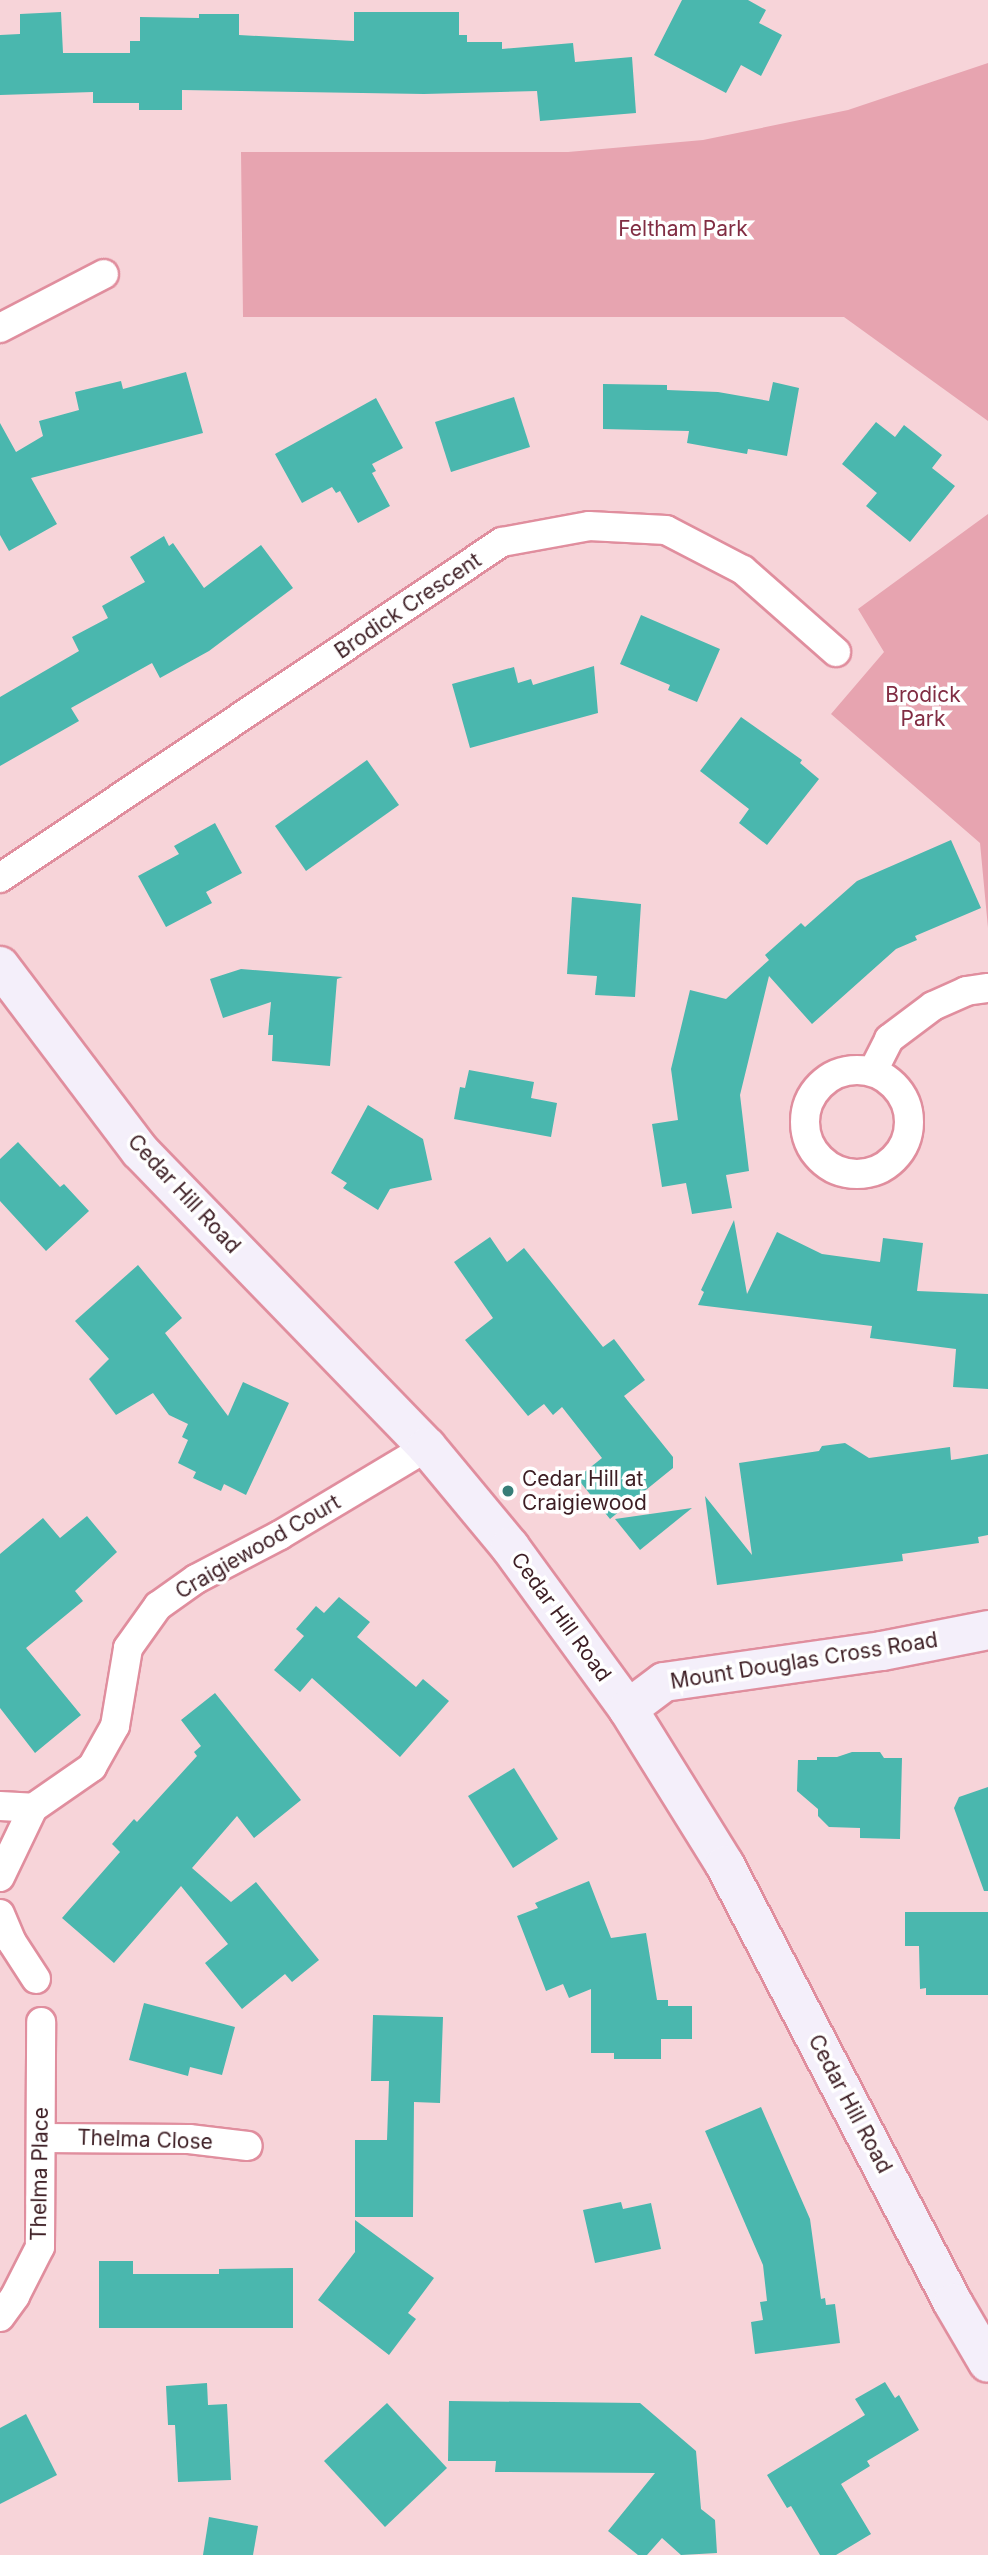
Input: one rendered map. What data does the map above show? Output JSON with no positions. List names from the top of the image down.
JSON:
{
  "streets": {
    "street": [
      "Brodick Crescent",
      "Cedar Hill Road",
      "Craigiewood Court",
      "Mount Douglas Cross Road",
      "Thelma Close",
      "Thelma Place"
    ]
  },
  "crossings": [
    ["Cedar Hill Road", "Craigiewood Court"],
    ["Cedar Hill Road", "Mount Douglas Cross Road"],
    ["Thelma Close", "Thelma Place"]
  ],
  "parks": ["Feltham Park", "Brodick Park"],
  "places": ["Cedar Hill at Craigiewood"]
}
